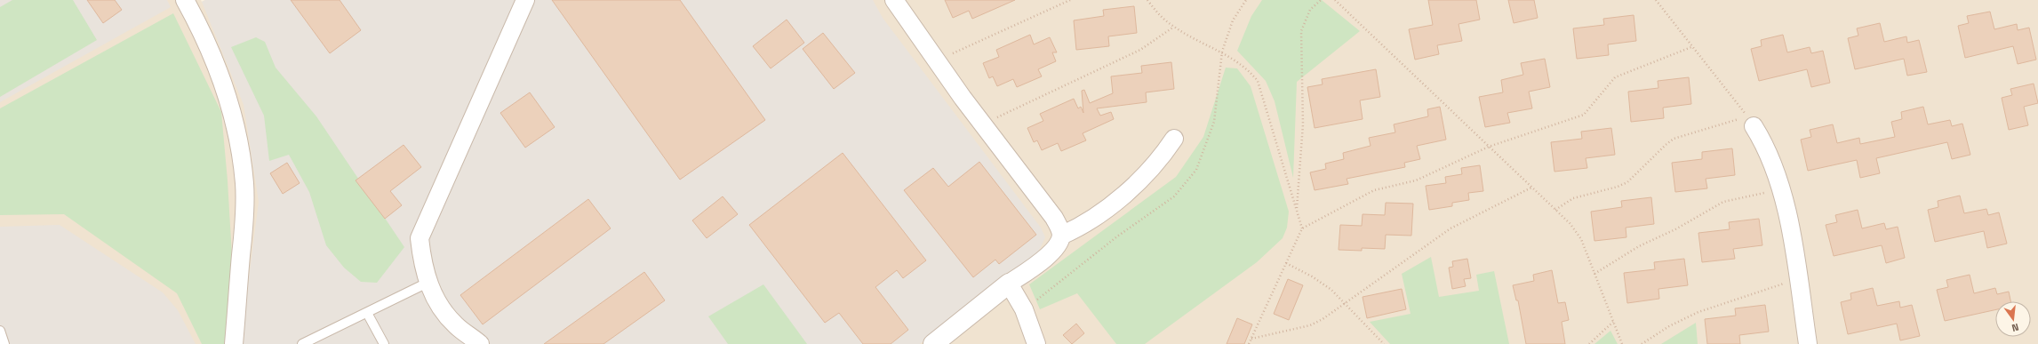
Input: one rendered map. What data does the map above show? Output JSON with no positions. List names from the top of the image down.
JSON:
{
  "north": "bottom"
}
